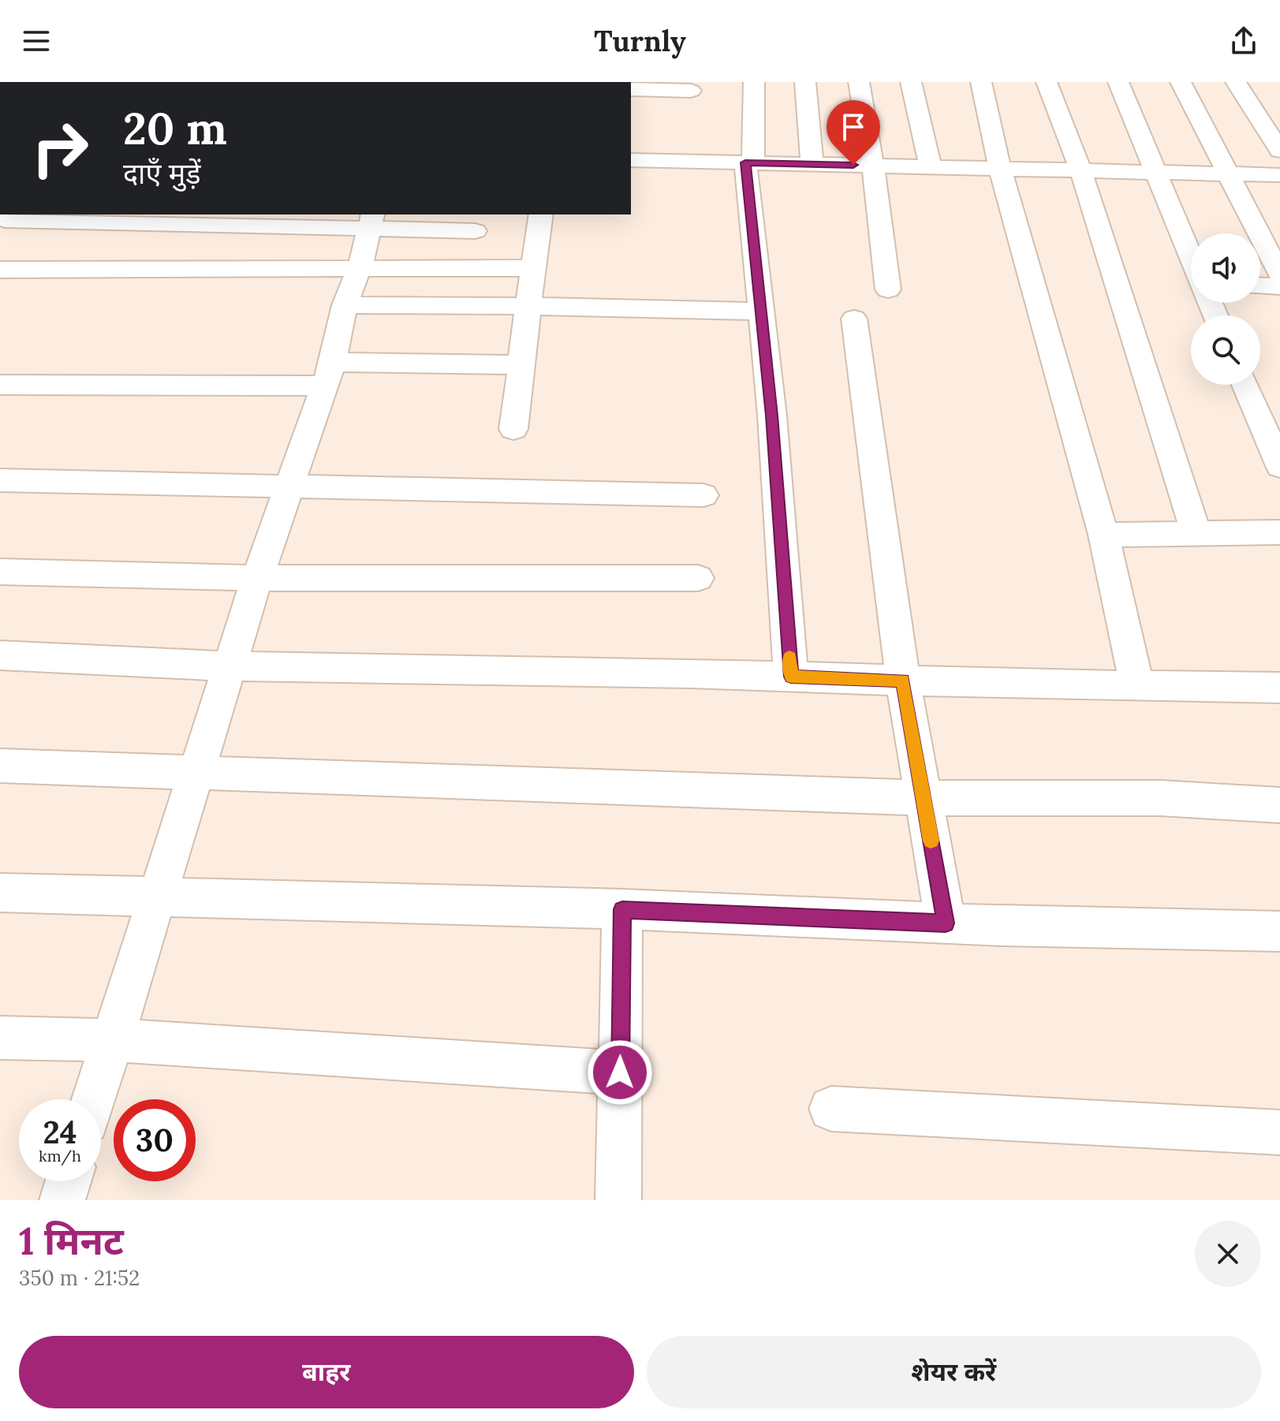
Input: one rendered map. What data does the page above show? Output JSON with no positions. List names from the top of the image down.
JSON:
{
  "page": {
    "header": "Turnly",
    "turn": ["20 m", "दाएँ मुड़ें"],
    "speed": "24 km/h",
    "limit": "30",
    "heading": ["1 मिनट", "350 m · 21:52"],
    "buttons": ["बाहर", "शेयर करें"]
  }
}
